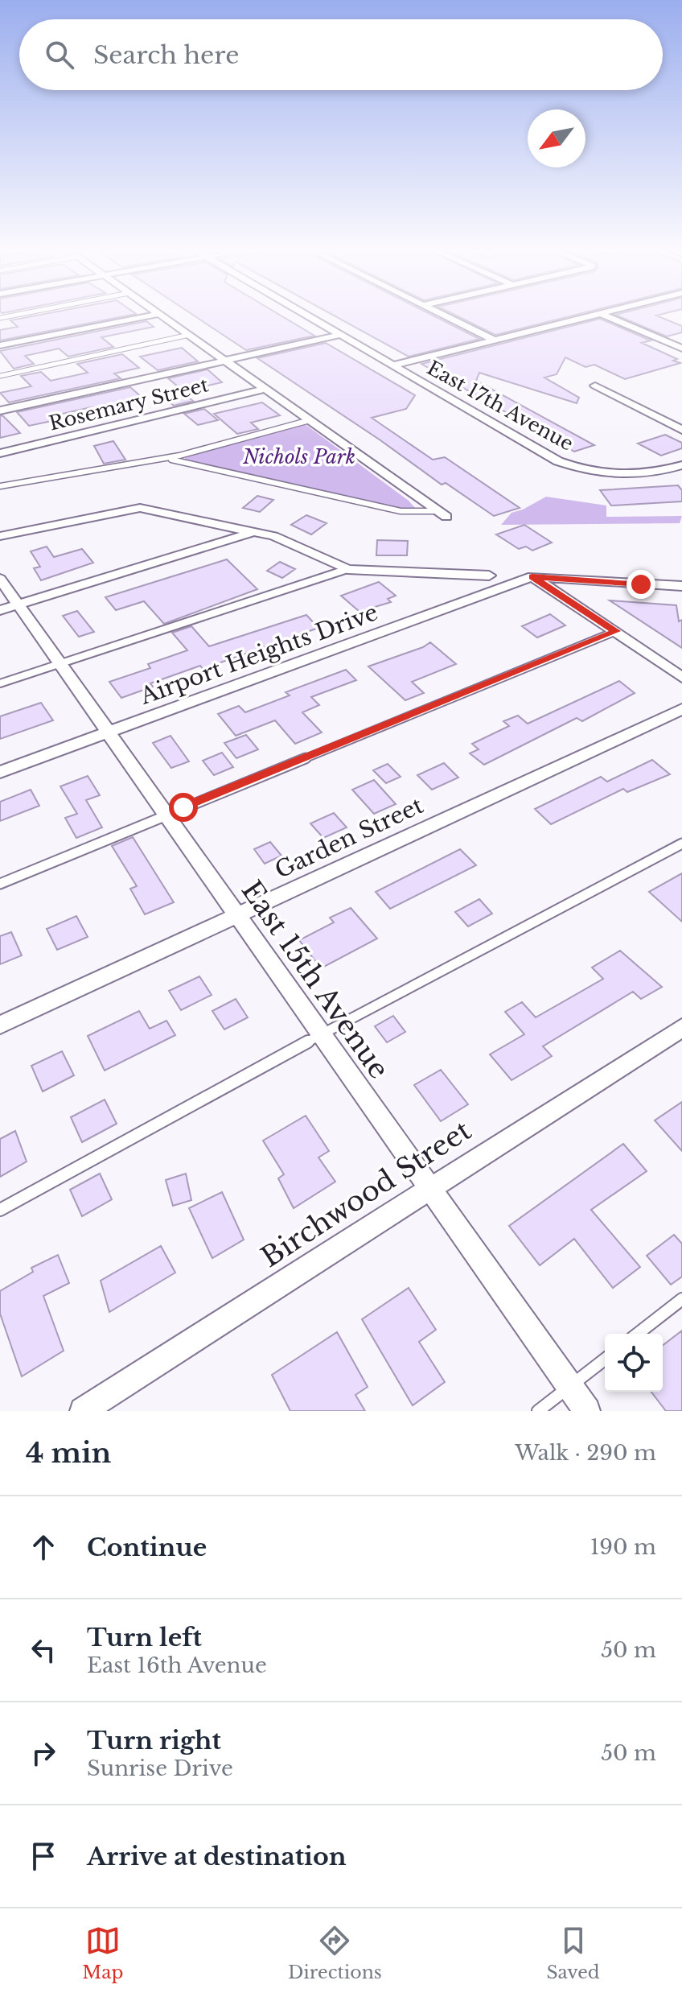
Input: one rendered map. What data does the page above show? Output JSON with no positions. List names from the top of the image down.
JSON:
{
  "streets": {
    "street": [
      "Rosemary Street",
      "East 17th Avenue",
      "Airport Heights Drive",
      "Garden Street",
      "East 15th Avenue",
      "Birchwood Street"
    ]
  },
  "crossings": [
    ["Airport Heights Drive", "East 15th Avenue"],
    ["Garden Street", "East 15th Avenue"],
    ["East 15th Avenue", "Birchwood Street"]
  ],
  "parks": ["Nichols Park"],
  "north": "bottom left",
  "page": {
    "search": "Search here",
    "heading": ["4 min", "Walk · 290 m"],
    "list": [
      ["Continue", "190 m"],
      ["Turn left", "East 16th Avenue", "50 m"],
      ["Turn right", "Sunrise Drive", "50 m"],
      "Arrive at destination"
    ],
    "nav": ["Map", "Directions", "Saved"]
  }
}
